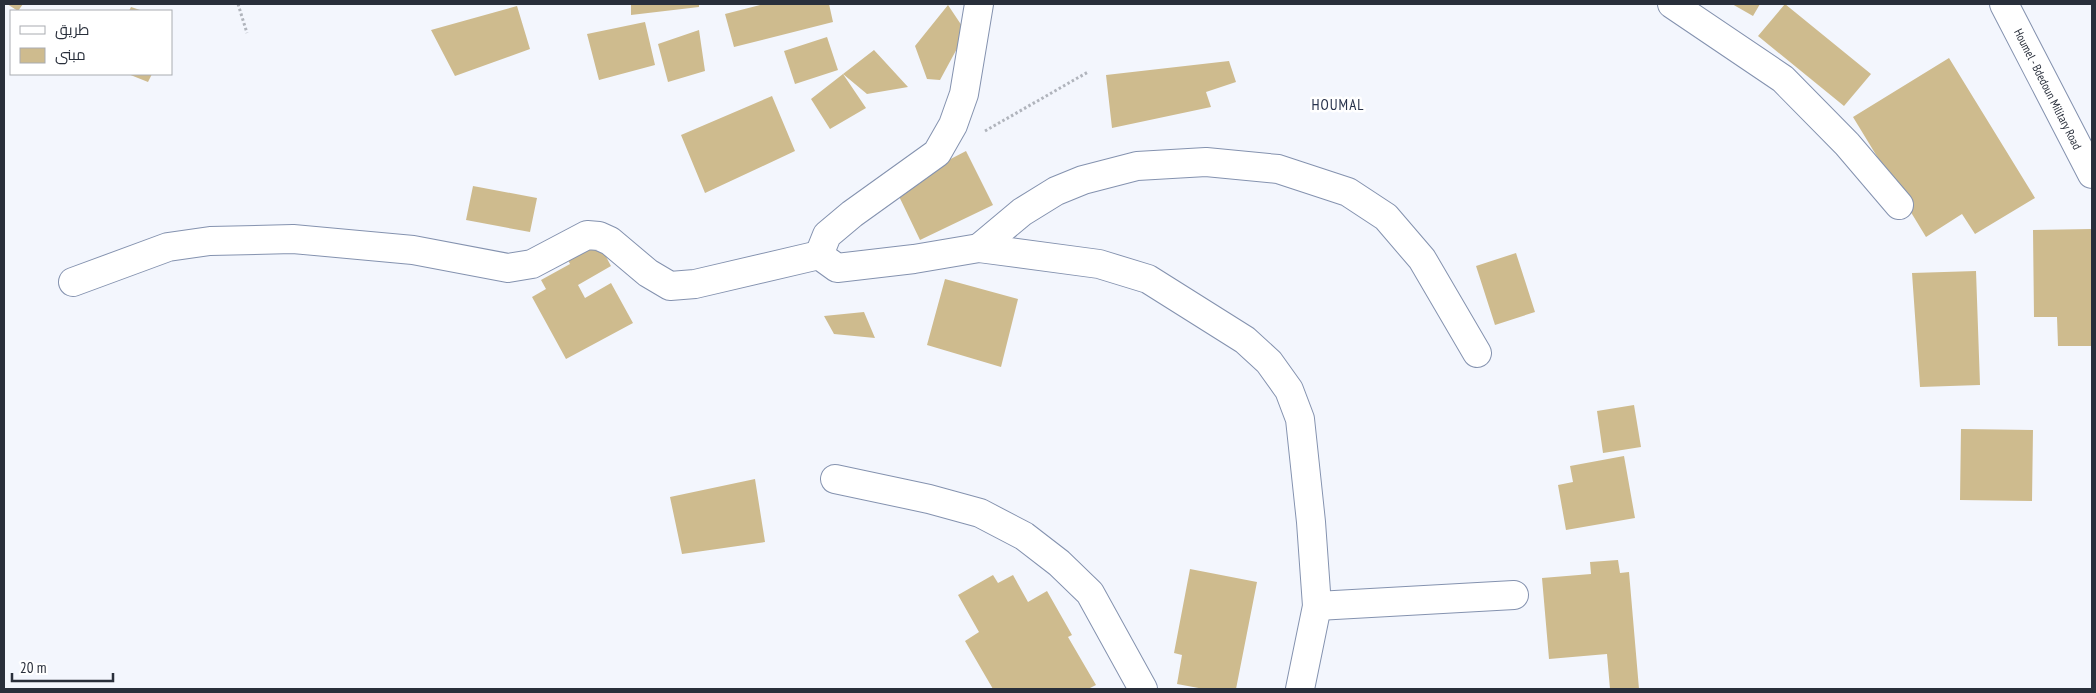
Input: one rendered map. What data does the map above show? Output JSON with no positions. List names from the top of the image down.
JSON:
{
  "streets": {
    "street": ["Houmel - Bdedoun Military Road"]
  },
  "districts": ["HOUMAL"],
  "legend": ["طريق", "مبنى"],
  "scale_bar": "20 m"
}
